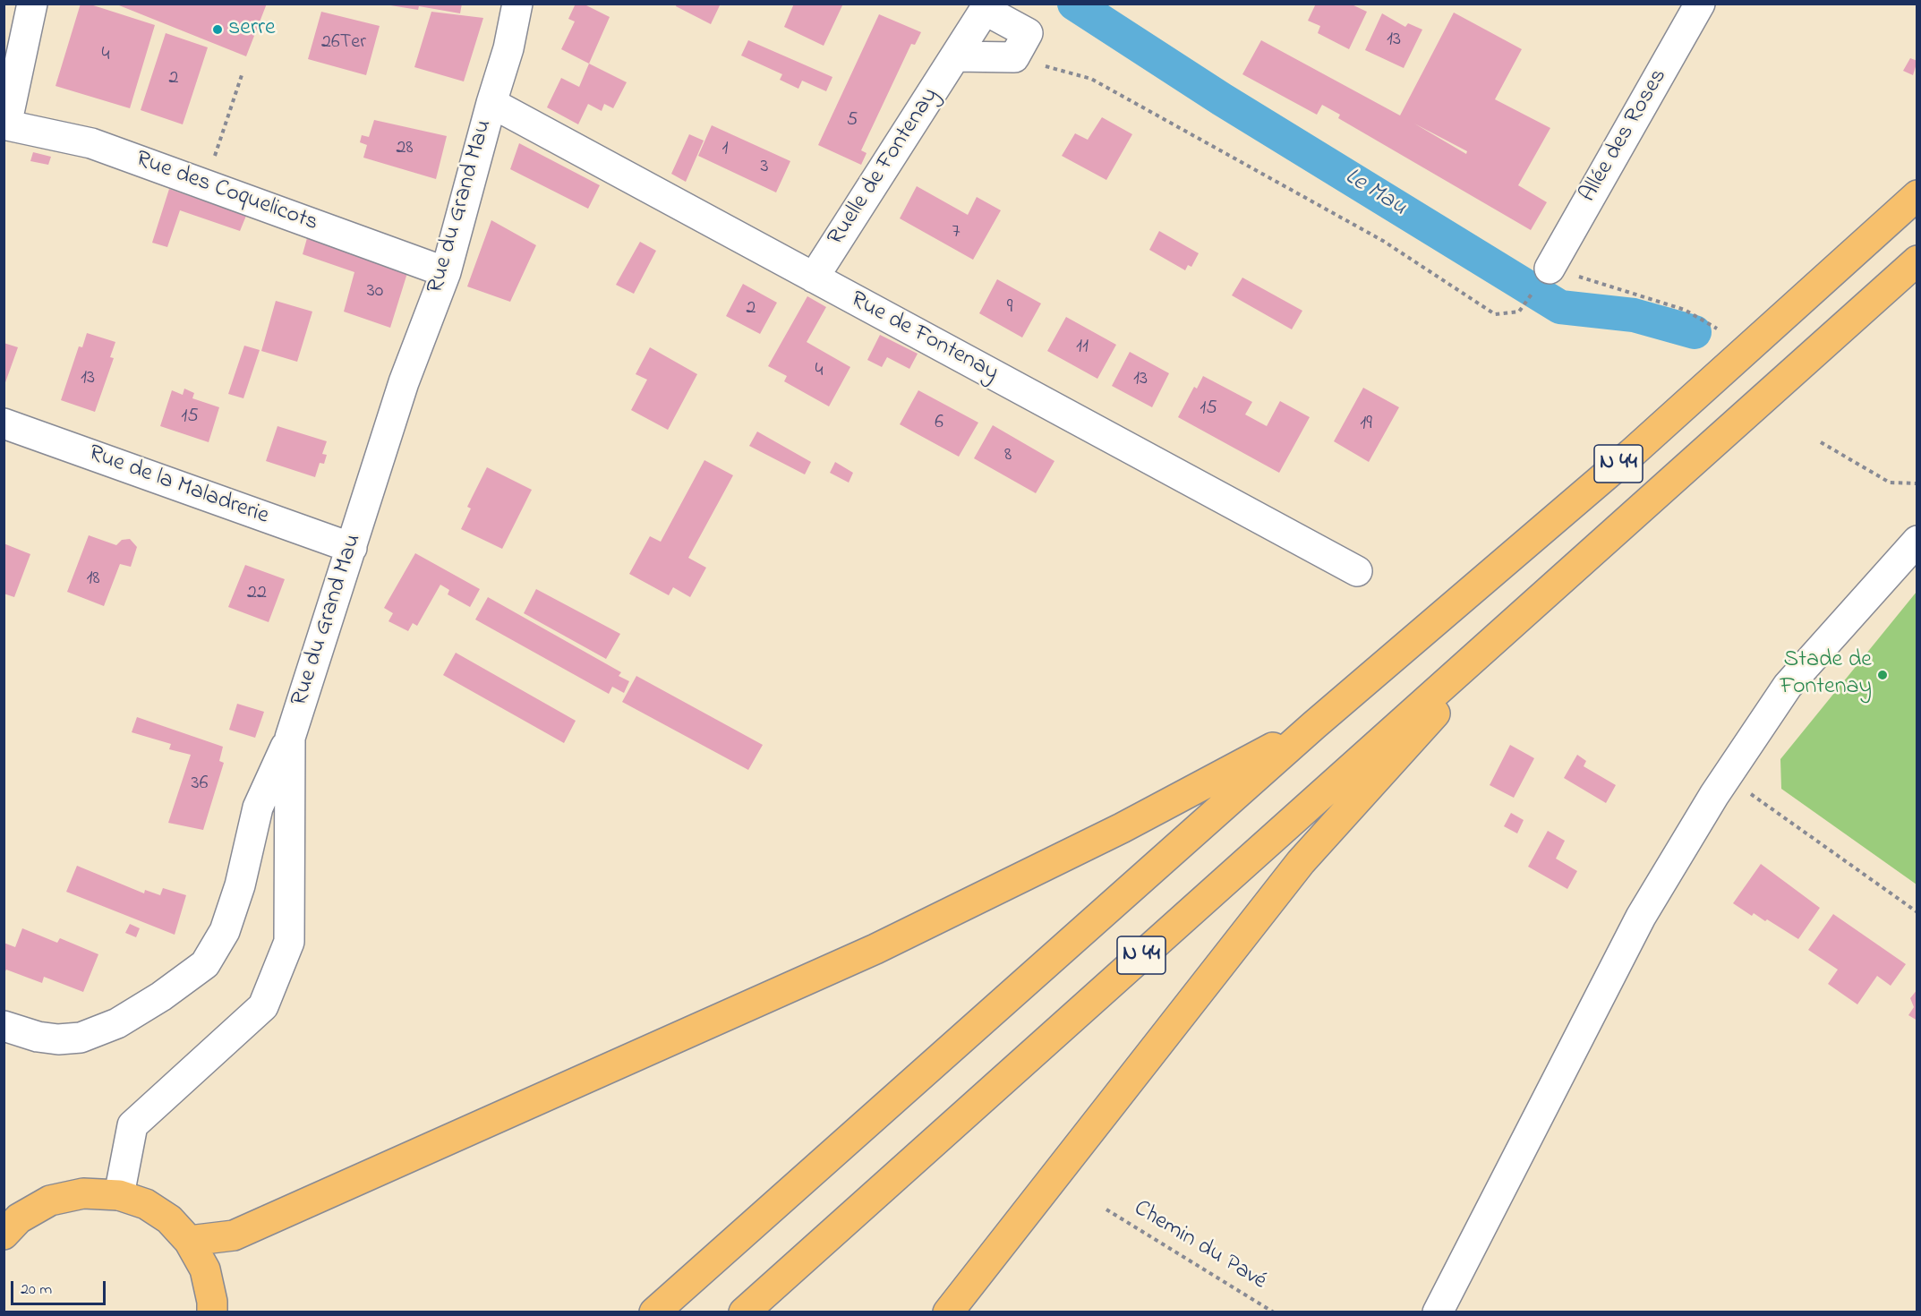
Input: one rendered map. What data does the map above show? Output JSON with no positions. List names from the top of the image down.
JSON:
{
  "streets": {
    "main road": ["N 44"],
    "street": [
      "Allée des Roses",
      "Ruelle de Fontenay",
      "Rue des Coquelicots",
      "Rue du Grand Mau",
      "Rue de Fontenay",
      "Rue de la Maladrerie"
    ],
    "path": ["Chemin du Pavé"]
  },
  "crossings": [
    ["Ruelle de Fontenay", "Rue de Fontenay"],
    ["Rue des Coquelicots", "Rue du Grand Mau"],
    ["Rue du Grand Mau", "Rue de Fontenay"],
    ["Rue du Grand Mau", "Rue de la Maladrerie"]
  ],
  "water": ["Le Mau"],
  "places": ["serre", "Stade de Fontenay"],
  "house_numbers": [
    "13",
    "26Ter",
    "4",
    "2",
    "5",
    "28",
    "1",
    "3",
    "7",
    "30",
    "9",
    "2",
    "11",
    "4",
    "13",
    "13",
    "15",
    "15",
    "6",
    "19",
    "8",
    "18",
    "22",
    "36"
  ],
  "scale_bar": "20 m"
}
